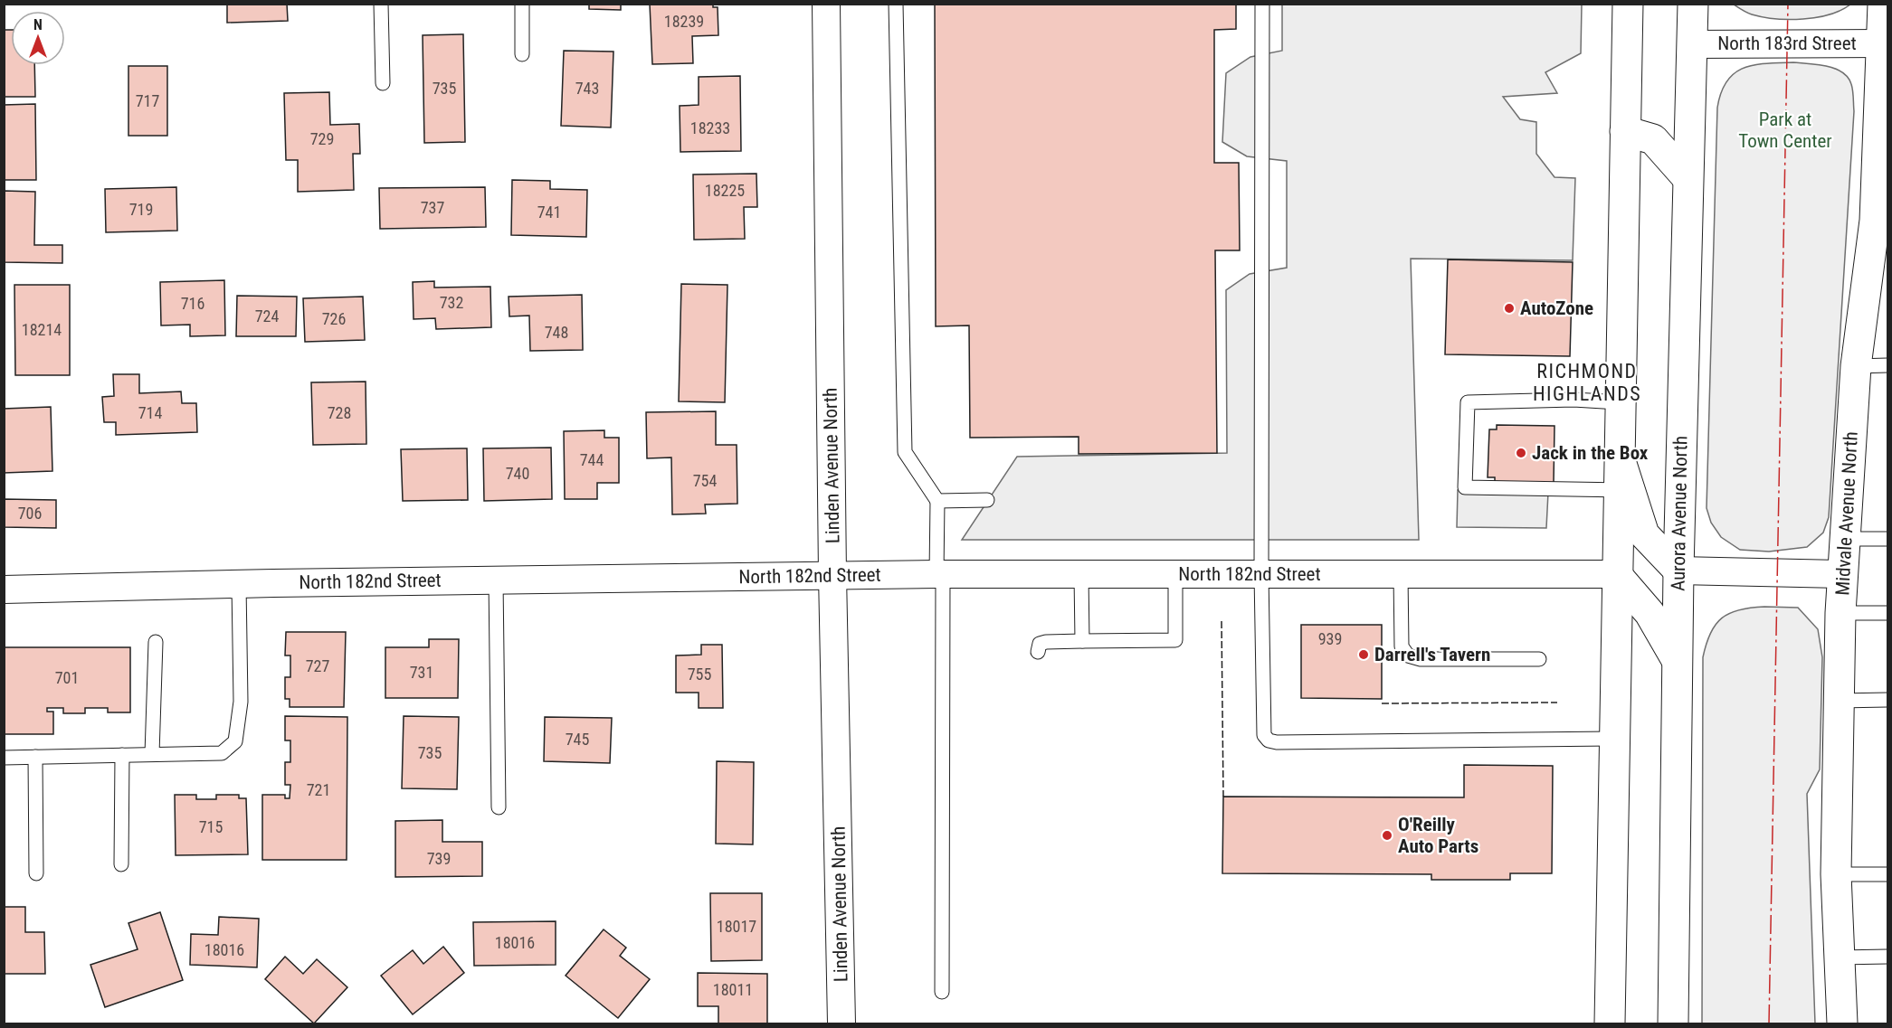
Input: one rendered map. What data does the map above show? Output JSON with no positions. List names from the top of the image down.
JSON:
{
  "streets": {
    "main road": ["Aurora Avenue North", "Midvale Avenue North"],
    "street": ["North 183rd Street", "Linden Avenue North", "North 182nd Street"]
  },
  "crossings": [
    ["North 183rd Street", "Aurora Avenue North"],
    ["North 183rd Street", "Midvale Avenue North"],
    ["Linden Avenue North", "North 182nd Street"]
  ],
  "districts": ["RICHMOND HIGHLANDS"],
  "parks": ["Park at Town Center"],
  "places": [
    "AutoZone",
    "Jack in the Box",
    "Darrell's Tavern",
    "O'Reilly Auto Parts"
  ],
  "house_numbers": [
    "18239",
    "735",
    "743",
    "717",
    "18233",
    "729",
    "18225",
    "737",
    "719",
    "741",
    "732",
    "716",
    "724",
    "726",
    "18214",
    "748",
    "714",
    "728",
    "744",
    "740",
    "754",
    "706",
    "939",
    "727",
    "731",
    "755",
    "701",
    "745",
    "735",
    "721",
    "715",
    "739",
    "18017",
    "18016",
    "18016",
    "18011"
  ],
  "north": "top"
}
